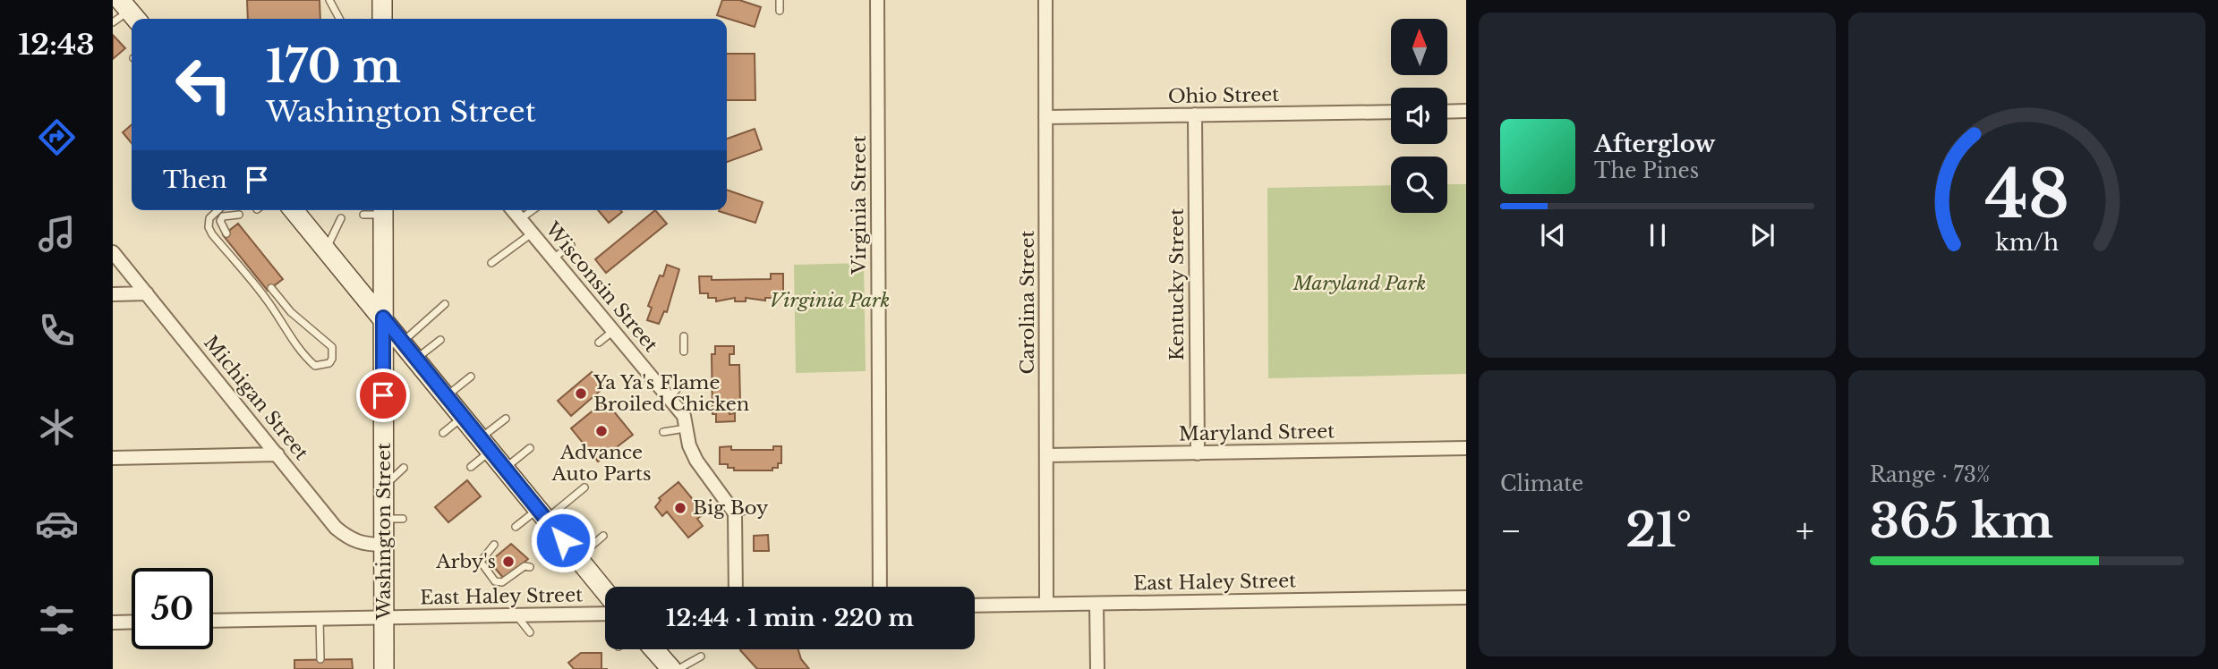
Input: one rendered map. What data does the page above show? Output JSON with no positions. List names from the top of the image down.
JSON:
{
  "streets": {
    "main road": ["Washington Street"],
    "street": [
      "Ohio Street",
      "Virginia Street",
      "Kentucky Street",
      "Wisconsin Street",
      "Carolina Street",
      "Michigan Street",
      "Maryland Street",
      "East Haley Street"
    ]
  },
  "crossings": [
    ["Ohio Street", "Kentucky Street"],
    ["Ohio Street", "Carolina Street"],
    ["Kentucky Street", "Maryland Street"],
    ["Carolina Street", "Maryland Street"],
    ["Carolina Street", "East Haley Street"],
    ["Michigan Street", "Washington Street"],
    ["Washington Street", "East Haley Street"]
  ],
  "parks": ["Maryland Park", "Virginia Park"],
  "places": [
    "Ya Ya's Flame Broiled Chicken",
    "Advance Auto Parts",
    "Big Boy",
    "Arby's"
  ],
  "north": "top",
  "page": {
    "tabs": "12:43",
    "turn": ["170 m", "Washington Street"],
    "song": ["Afterglow", "The Pines"],
    "then": "Then",
    "tile": [
      "Climate",
      ["Range · 73%", "365 km"]
    ],
    "heat": ["−", "21°", "+"],
    "limit": "50",
    "trip": "12:44 · 1 min · 220 m",
    "gauge": ["48", "km/h"]
  }
}
